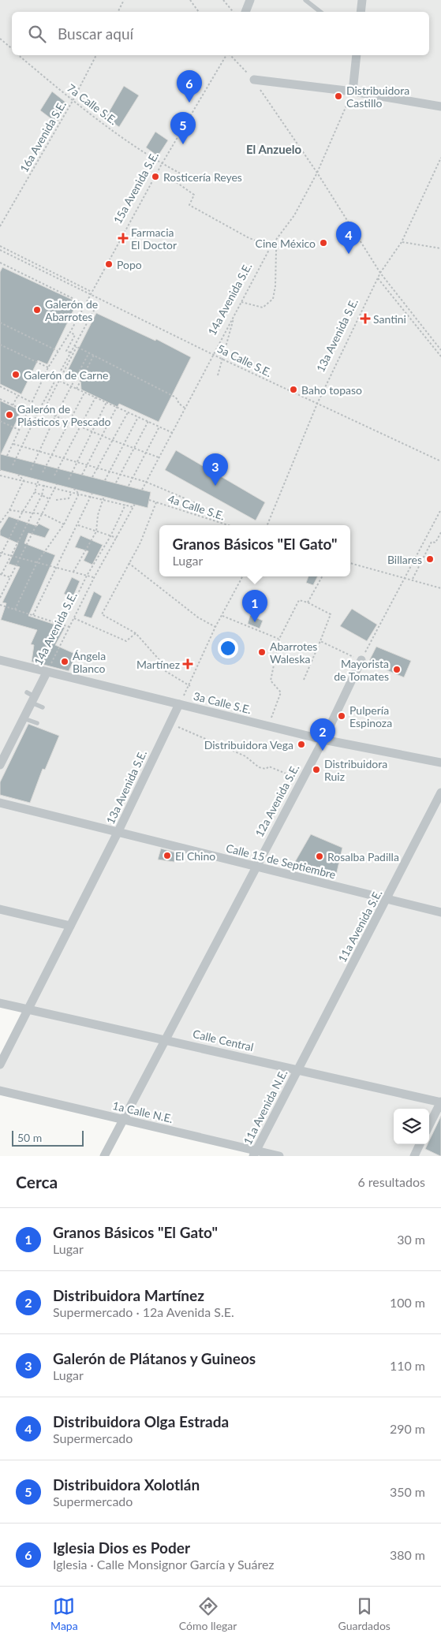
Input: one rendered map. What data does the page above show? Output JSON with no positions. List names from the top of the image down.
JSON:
{
  "streets": {
    "street": [
      "14a Avenida S.E.",
      "13a Avenida S.E.",
      "3a Calle S.E.",
      "12a Avenida S.E.",
      "Calle 15 de Septiembre",
      "11a Avenida S.E.",
      "Calle Central",
      "11a Avenida N.E.",
      "1a Calle N.E."
    ],
    "path": [
      "7a Calle S.E.",
      "16a Avenida S.E.",
      "15a Avenida S.E.",
      "5a Calle S.E.",
      "4a Calle S.E."
    ]
  },
  "crossings": [
    ["7a Calle S.E.", "16a Avenida S.E."],
    ["7a Calle S.E.", "15a Avenida S.E."],
    ["7a Calle S.E.", "14a Avenida S.E."],
    ["15a Avenida S.E.", "5a Calle S.E."],
    ["14a Avenida S.E.", "5a Calle S.E."],
    ["14a Avenida S.E.", "3a Calle S.E."],
    ["13a Avenida S.E.", "5a Calle S.E."],
    ["13a Avenida S.E.", "3a Calle S.E."],
    ["13a Avenida S.E.", "Calle 15 de Septiembre"],
    ["13a Avenida S.E.", "Calle Central"],
    ["3a Calle S.E.", "12a Avenida S.E."],
    ["12a Avenida S.E.", "Calle 15 de Septiembre"],
    ["12a Avenida S.E.", "Calle Central"],
    ["12a Avenida S.E.", "1a Calle N.E."],
    ["Calle 15 de Septiembre", "11a Avenida S.E."],
    ["11a Avenida S.E.", "Calle Central"],
    ["11a Avenida S.E.", "11a Avenida N.E."],
    ["Calle Central", "11a Avenida N.E."],
    ["11a Avenida N.E.", "1a Calle N.E."]
  ],
  "districts": ["El Anzuelo"],
  "places": {
    "other": [
      "Distribuidora Castillo",
      "Rosticería Reyes",
      "Cine México",
      "Popo",
      "Galerón de Abarrotes",
      "Galerón de Carne",
      "Baho topaso",
      "Galerón de Plásticos y Pescado",
      "Billares",
      "Abarrotes Waleska",
      "Ángela Blanco",
      "Mayorista de Tomates",
      "Pulpería Espinoza",
      "Distribuidora Vega",
      "Distribuidora Ruiz",
      "El Chino",
      "Rosalba Padilla"
    ],
    "health": ["Farmacia El Doctor", "Santini", "Martínez"]
  },
  "scale_bar": "50 m",
  "page": {
    "search": "Buscar aquí",
    "pins": [
      "6",
      "5",
      "4",
      "3",
      "1",
      "2"
    ],
    "popup": ["Granos Básicos \"El Gato\"", "Lugar"],
    "scale": "50 m",
    "heading": ["Cerca", "6 resultados"],
    "list": [
      {
        "mark": "1",
        "name": "Granos Básicos \"El Gato\"",
        "note": "Lugar",
        "value": "30 m"
      },
      {
        "mark": "2",
        "name": "Distribuidora Martínez",
        "note": "Supermercado · 12a Avenida S.E.",
        "value": "100 m"
      },
      {
        "mark": "3",
        "name": "Galerón de Plátanos y Guineos",
        "note": "Lugar",
        "value": "110 m"
      },
      {
        "mark": "4",
        "name": "Distribuidora Olga Estrada",
        "note": "Supermercado",
        "value": "290 m"
      },
      {
        "mark": "5",
        "name": "Distribuidora Xolotlán",
        "note": "Supermercado",
        "value": "350 m"
      },
      {
        "mark": "6",
        "name": "Iglesia Dios es Poder",
        "note": "Iglesia · Calle Monsignor García y Suárez",
        "value": "380 m"
      }
    ],
    "nav": ["Mapa", "Cómo llegar", "Guardados"]
  }
}
